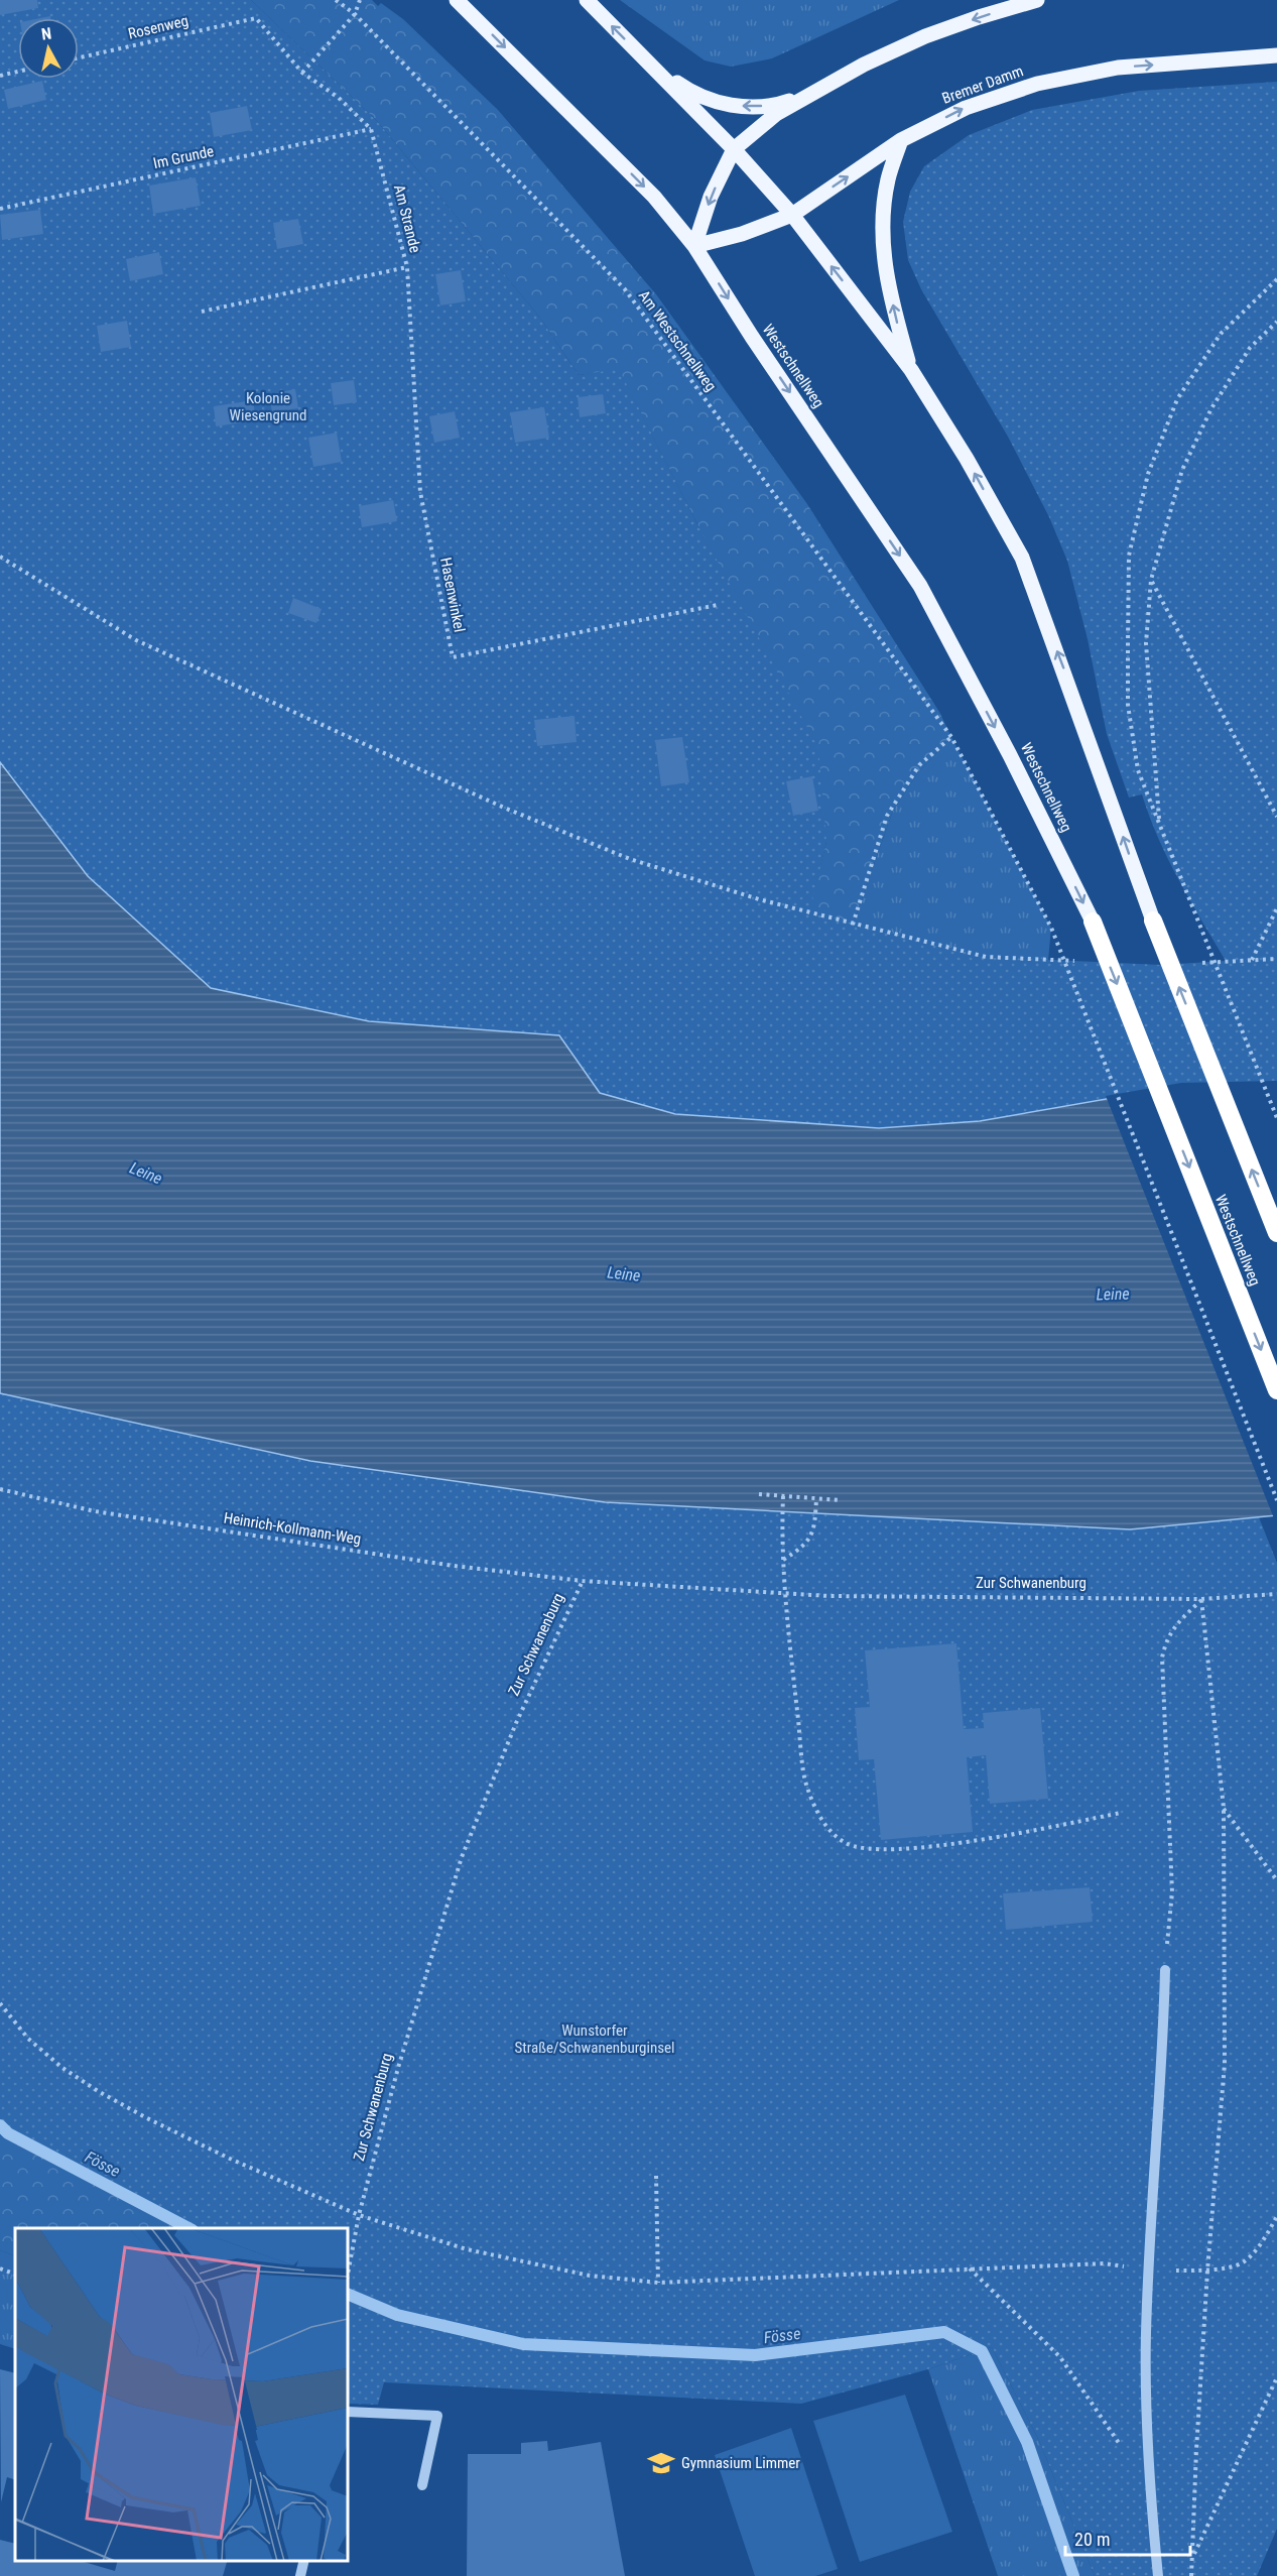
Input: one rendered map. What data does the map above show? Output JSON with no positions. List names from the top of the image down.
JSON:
{
  "streets": {
    "highway": ["Westschnellweg"],
    "main road": ["Bremer Damm"],
    "path": [
      "Rosenweg",
      "Im Grunde",
      "Am Strande",
      "Am Westschnellweg",
      "Hasenwinkel",
      "Heinrich-Kollmann-Weg",
      "Zur Schwanenburg"
    ]
  },
  "crossings": [
    ["Bremer Damm", "Westschnellweg"],
    ["Im Grunde", "Am Strande"],
    ["Am Strande", "Hasenwinkel"],
    ["Heinrich-Kollmann-Weg", "Zur Schwanenburg"]
  ],
  "water": ["Leine", "Fösse"],
  "parks": ["Kolonie Wiesengrund", "Wunstorfer Straße/Schwanenburginsel"],
  "places": {
    "school or university": ["Gymnasium Limmer"]
  },
  "scale_bar": "20 m",
  "north": "top"
}
